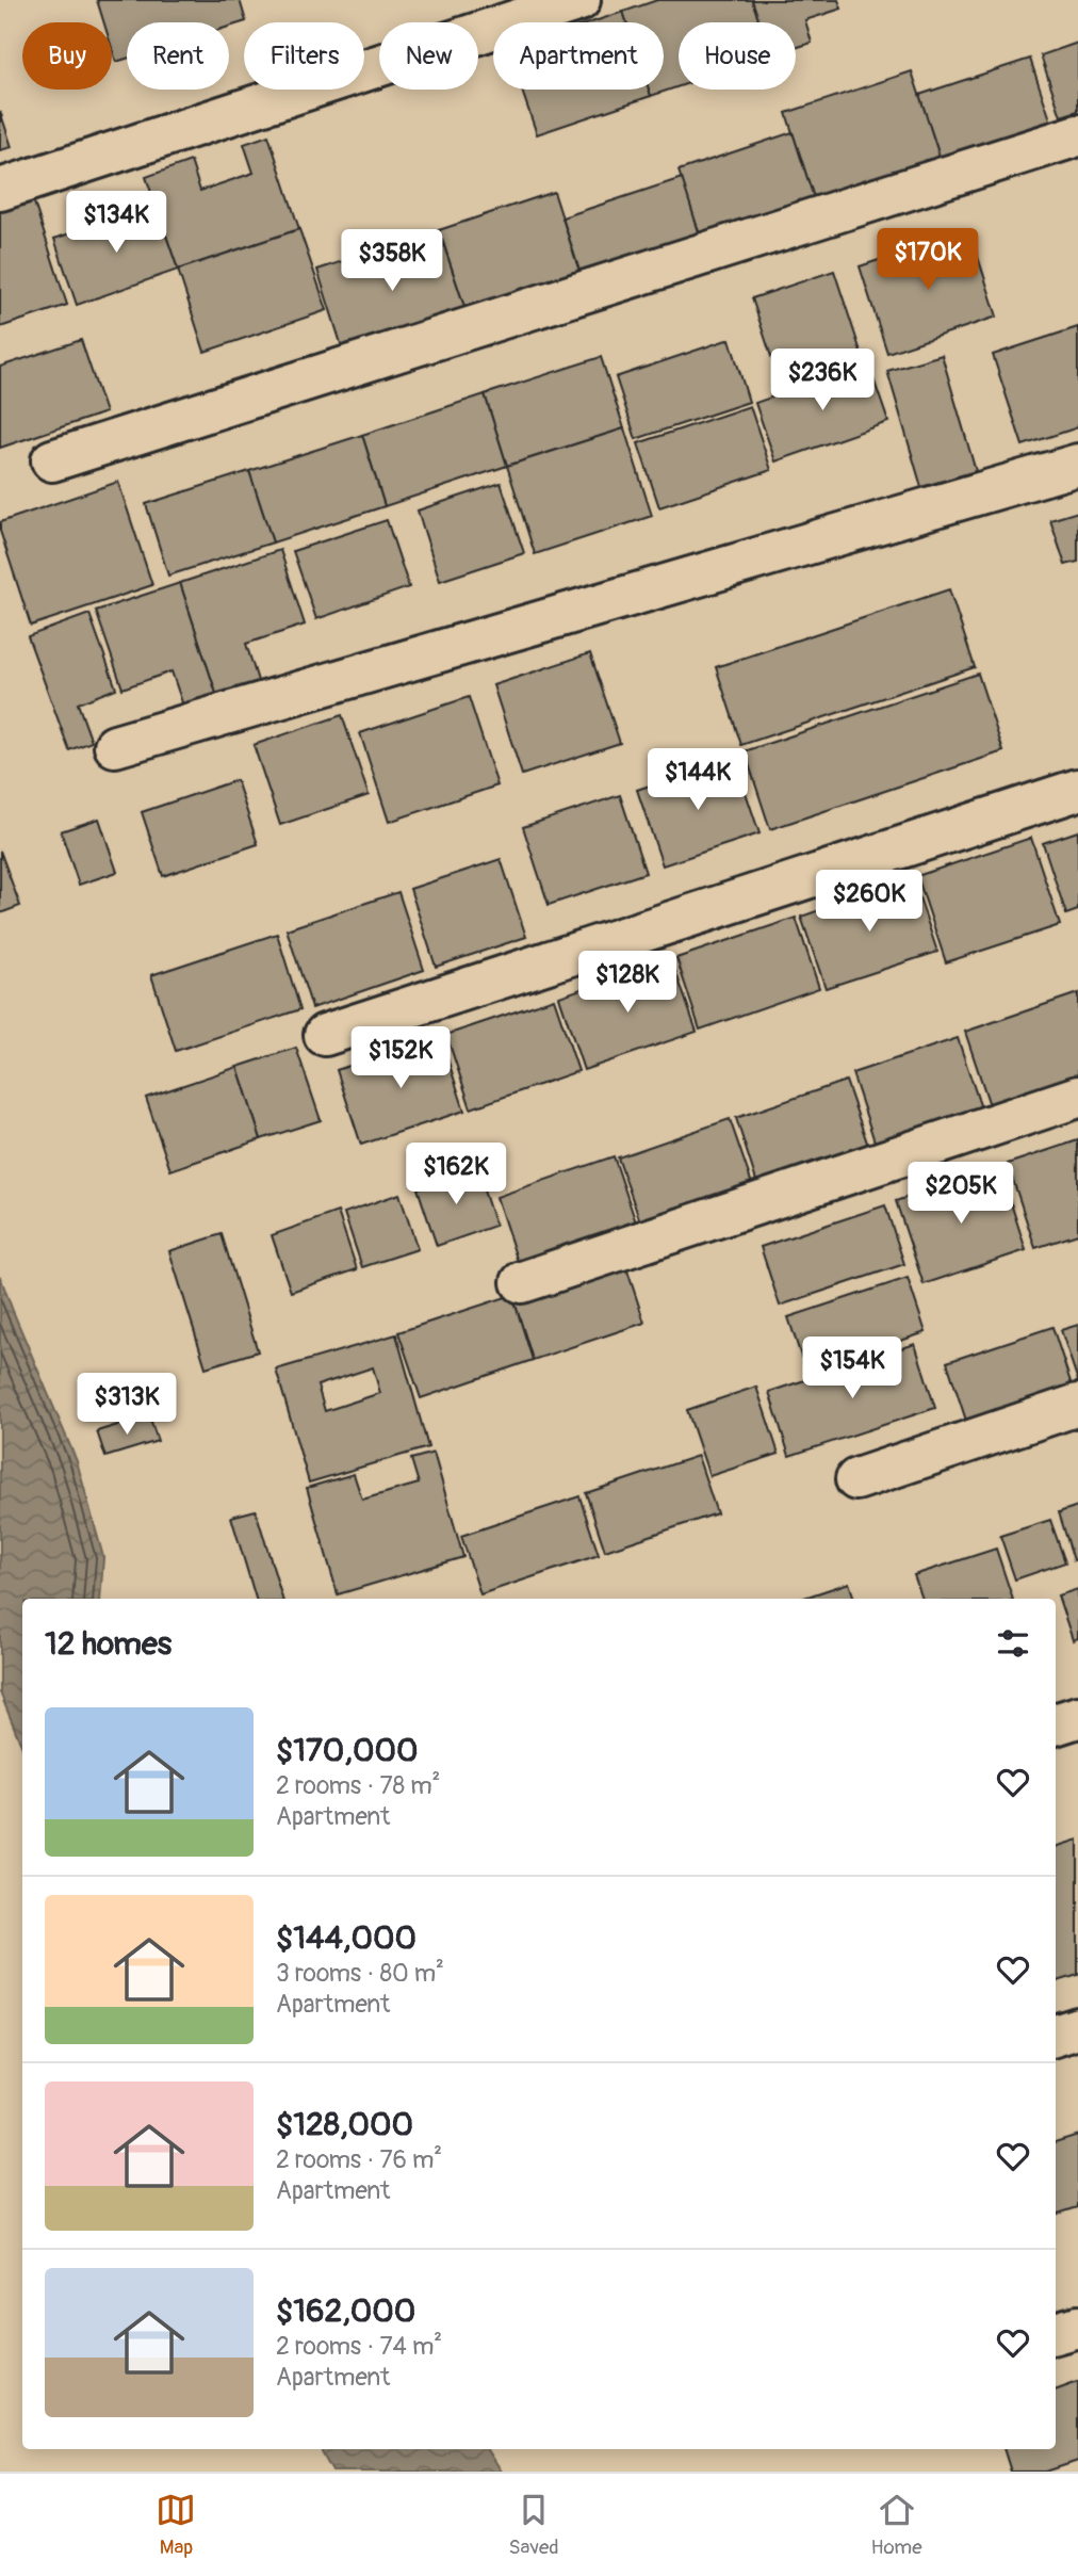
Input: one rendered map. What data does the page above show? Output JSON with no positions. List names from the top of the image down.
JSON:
{
  "page": {
    "chip": [
      "Buy",
      "Rent",
      "Filters",
      "New",
      "Apartment",
      "House"
    ],
    "price": [
      "$134K",
      "$170K",
      "$358K",
      "$236K",
      "$144K",
      "$260K",
      "$128K",
      "$152K",
      "$162K",
      "$205K",
      "$154K",
      "$313K"
    ],
    "heading": "12 homes",
    "list": [
      {
        "name": "$170,000",
        "note": "2 rooms · 78 m² · Apartment"
      },
      {
        "name": "$144,000",
        "note": "3 rooms · 80 m² · Apartment"
      },
      {
        "name": "$128,000",
        "note": "2 rooms · 76 m² · Apartment"
      },
      {
        "name": "$162,000",
        "note": "2 rooms · 74 m² · Apartment"
      }
    ],
    "tabs": ["Map", "Saved", "Home"]
  }
}
